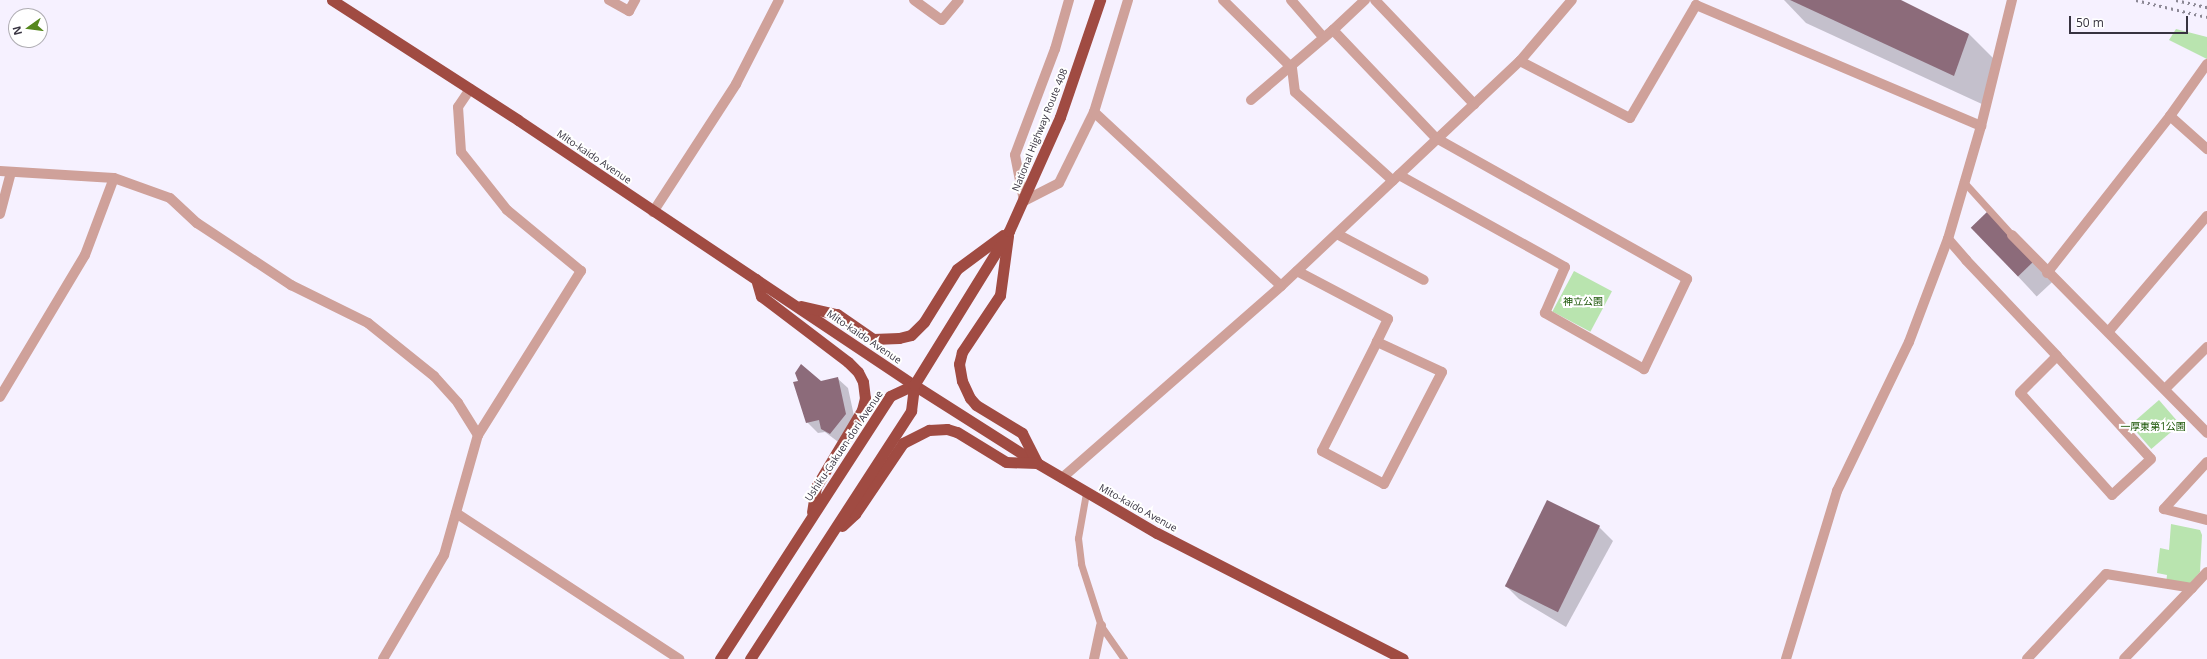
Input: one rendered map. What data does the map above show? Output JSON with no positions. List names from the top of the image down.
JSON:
{
  "streets": {
    "highway": ["National Highway Route 408", "Mito-kaido Avenue", "Ushiku-Gakuen-dori Avenue"]
  },
  "crossings": [
    ["National Highway Route 408", "Mito-kaido Avenue"],
    ["National Highway Route 408", "Ushiku-Gakuen-dori Avenue"],
    ["Mito-kaido Avenue", "Ushiku-Gakuen-dori Avenue"]
  ],
  "parks": ["神立公園", "一厚東第1公園"],
  "scale_bar": "50 m",
  "north": "left"
}
